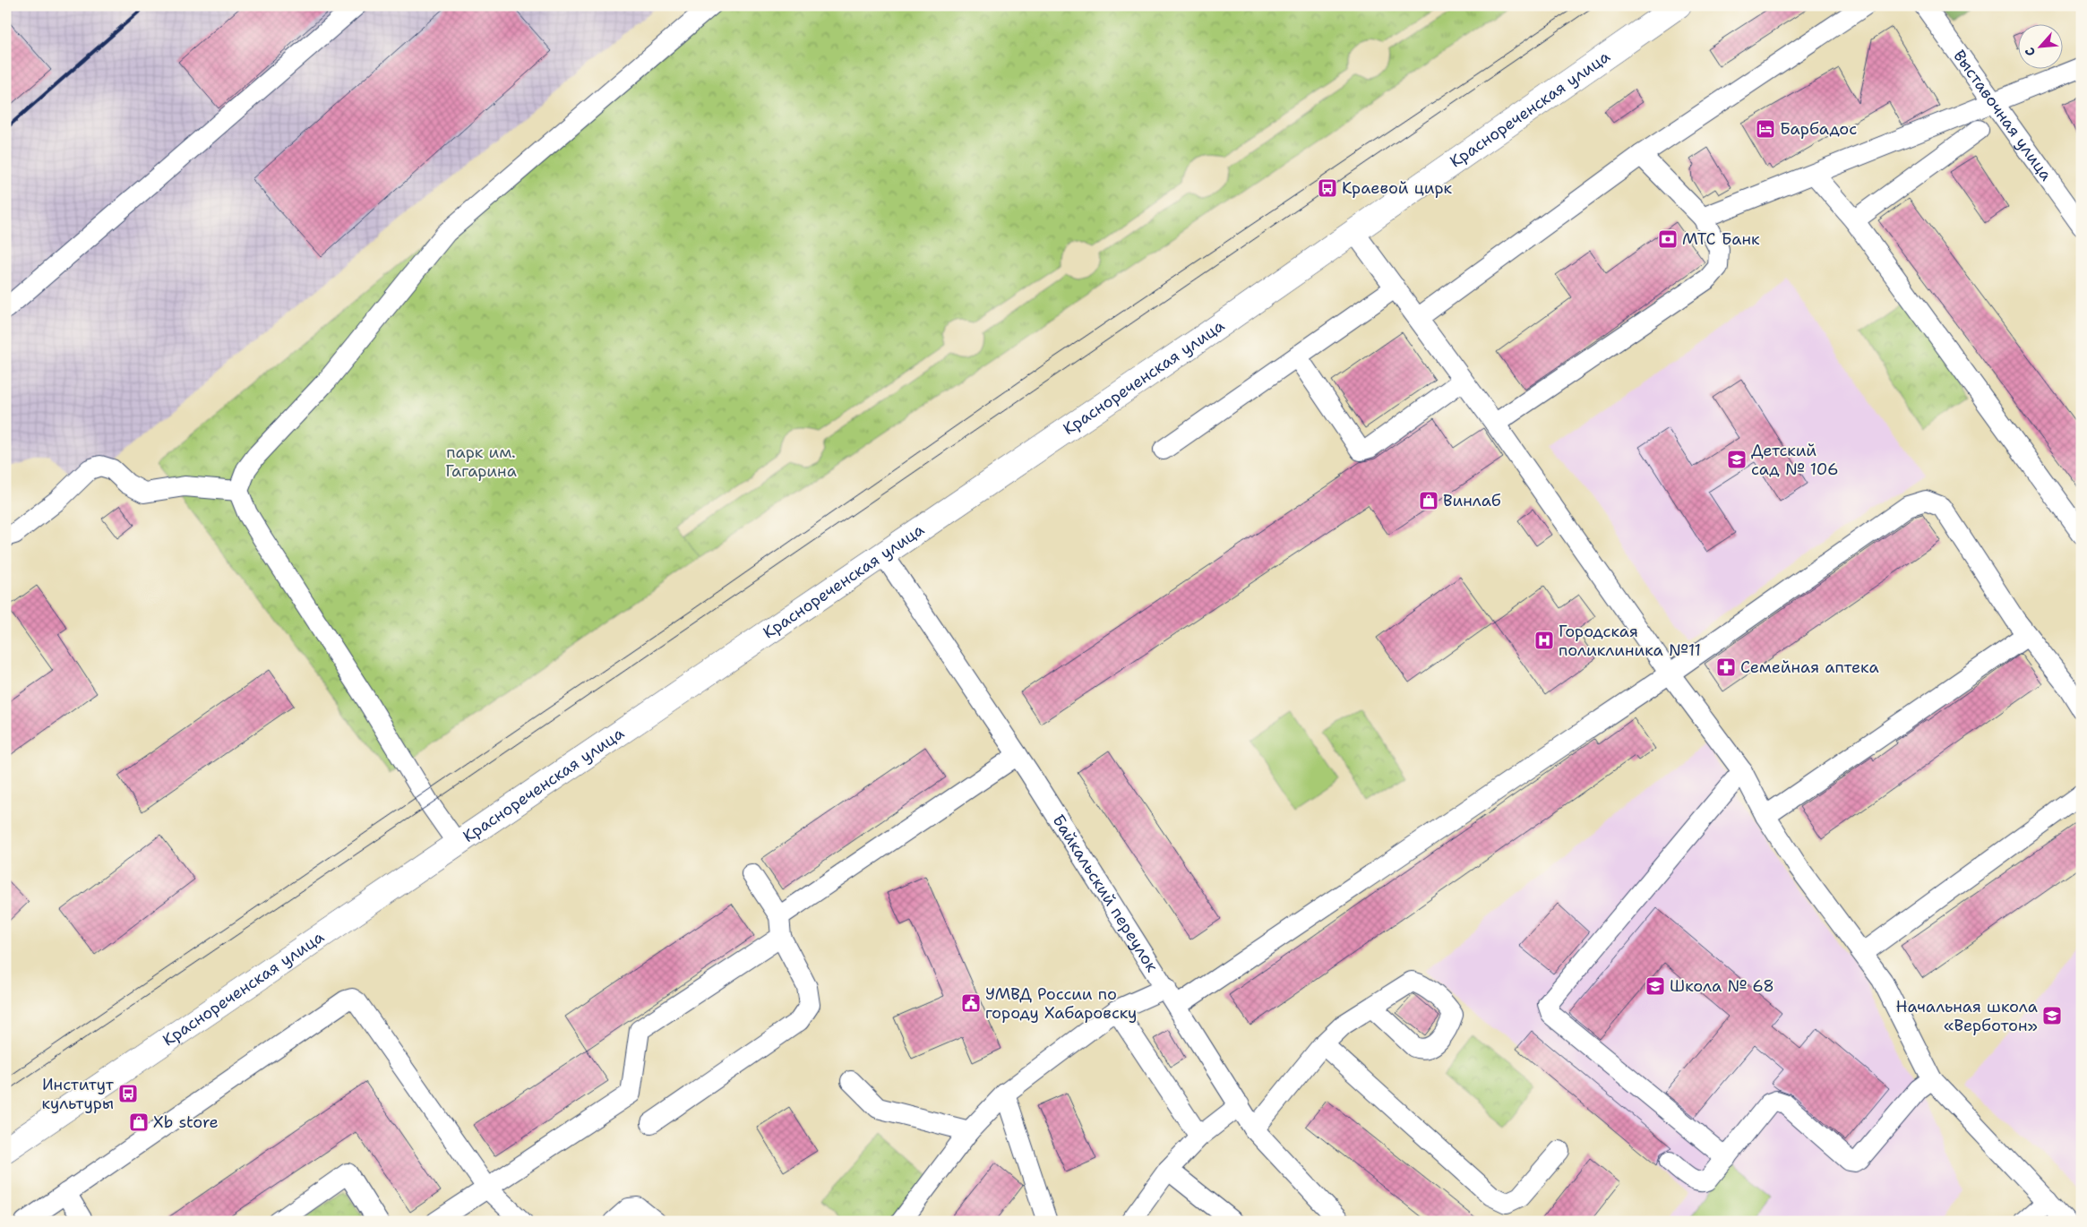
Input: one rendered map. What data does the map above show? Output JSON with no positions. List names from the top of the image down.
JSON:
{
  "streets": {
    "main road": ["Краснореченская улица"],
    "street": ["Выставочная улица", "Байкальский переулок"]
  },
  "crossings": [
    ["Краснореченская улица", "Байкальский переулок"]
  ],
  "parks": ["парк им. Гагарина"],
  "places": {
    "hotel": ["Барбадос"],
    "bus stop": ["Краевой цирк", "Институт культуры"],
    "bank": ["МТС Банк"],
    "school or university": ["Детский сад № 106", "Школа № 68", "Начальная школа «Верботон»"],
    "shop": ["Винлаб", "Xb store"],
    "hospital": ["Городская поликлиника №11"],
    "pharmacy": ["Семейная аптека"],
    "public building": ["УМВД России по городу Хабаровску"]
  },
  "north": "bottom left"
}
